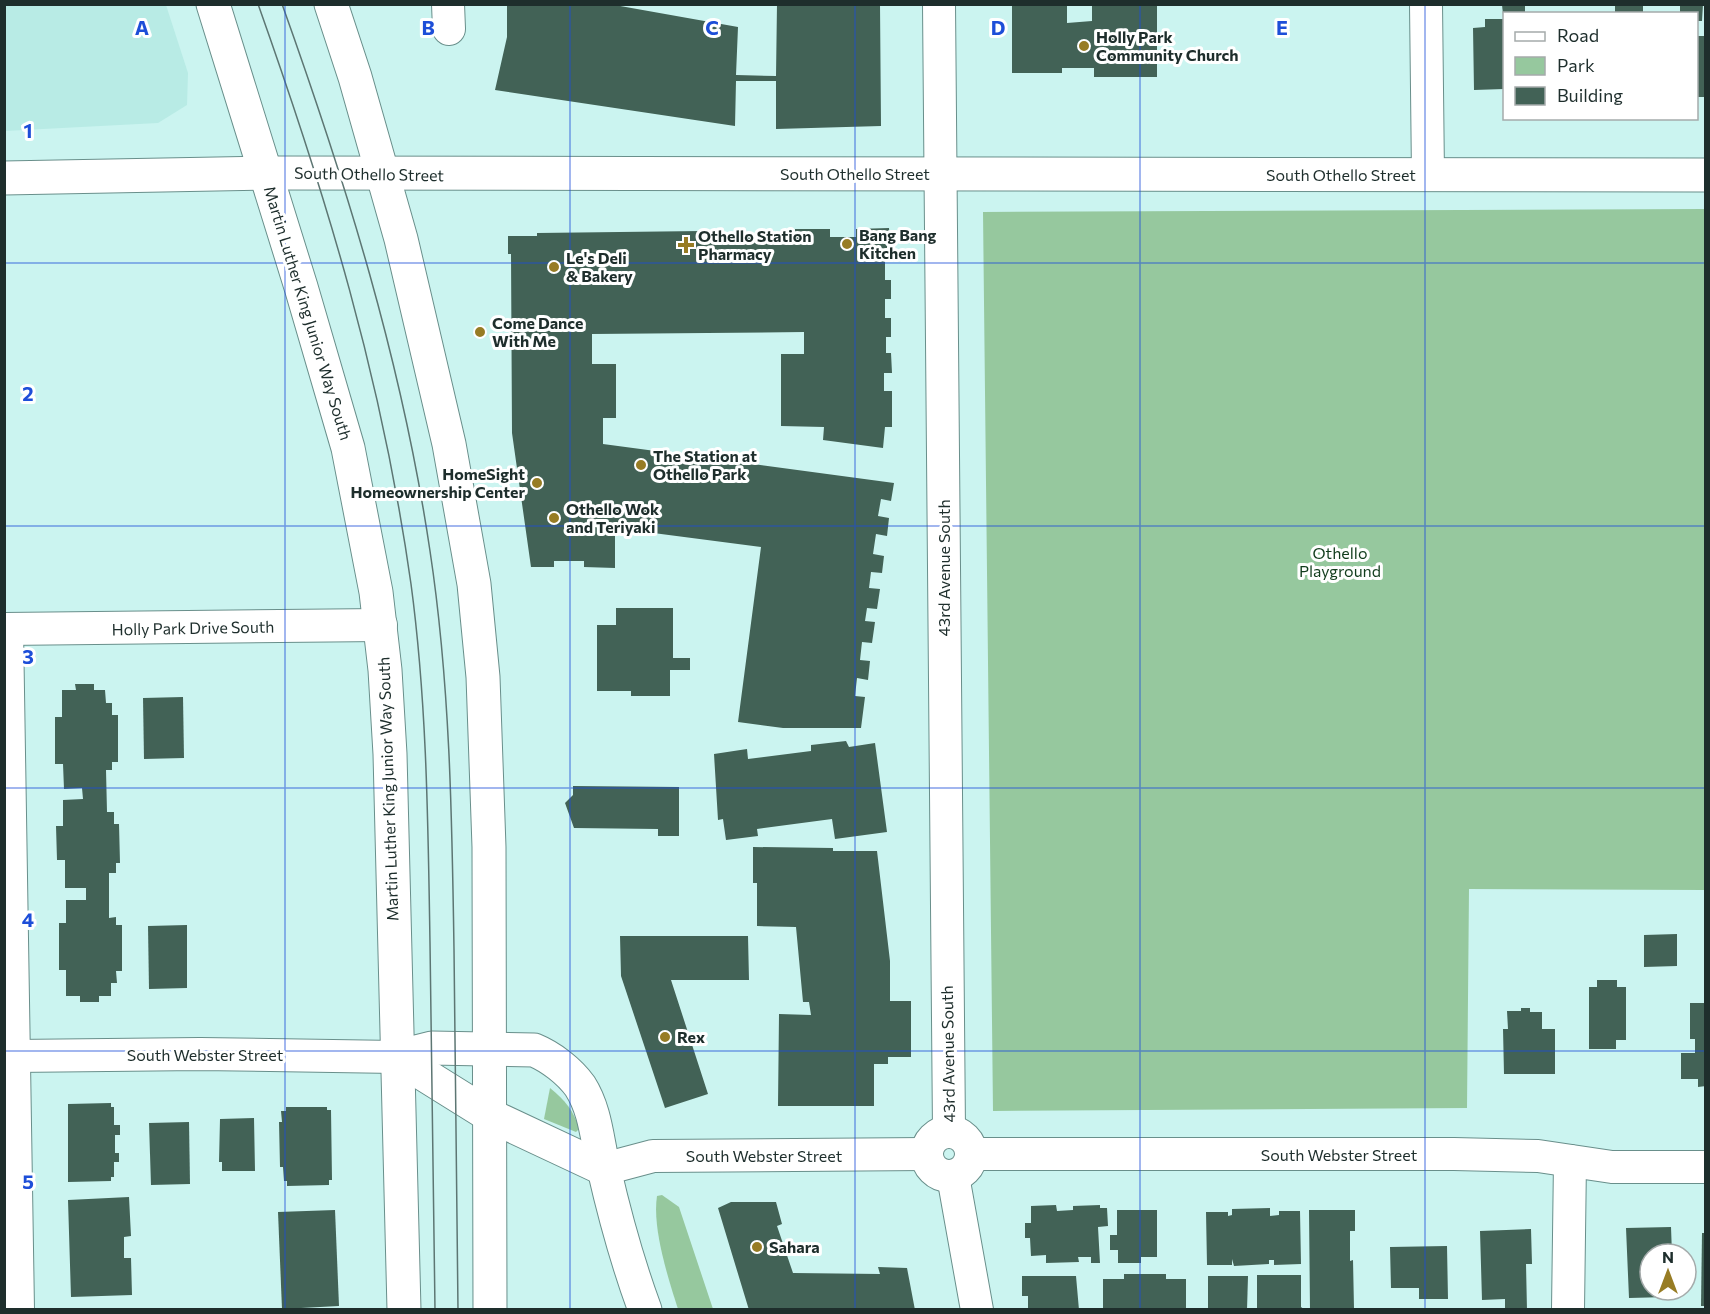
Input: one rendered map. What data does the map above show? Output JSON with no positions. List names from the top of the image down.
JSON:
{
  "streets": {
    "main road": ["South Othello Street", "Martin Luther King Junior Way South"],
    "street": ["43rd Avenue South", "Holly Park Drive South", "South Webster Street"]
  },
  "crossings": [
    ["South Othello Street", "Martin Luther King Junior Way South"],
    ["South Othello Street", "43rd Avenue South"],
    ["Martin Luther King Junior Way South", "Holly Park Drive South"],
    ["Martin Luther King Junior Way South", "South Webster Street"],
    ["43rd Avenue South", "South Webster Street"]
  ],
  "parks": ["Othello Playground"],
  "places": {
    "other": [
      "Holly Park Community Church",
      "Bang Bang Kitchen",
      "Le's Deli & Bakery",
      "Come Dance With Me",
      "The Station at Othello Park",
      "HomeSight Homeownership Center",
      "Othello Wok and Teriyaki",
      "Rex",
      "Sahara"
    ],
    "health": ["Othello Station Pharmacy"]
  },
  "legend": ["Road", "Park", "Building"],
  "north": "top",
  "grid": {
    "columns": [
      "A",
      "B",
      "C",
      "D",
      "E"
    ],
    "rows": [
      "1",
      "2",
      "3",
      "4",
      "5"
    ]
  }
}
